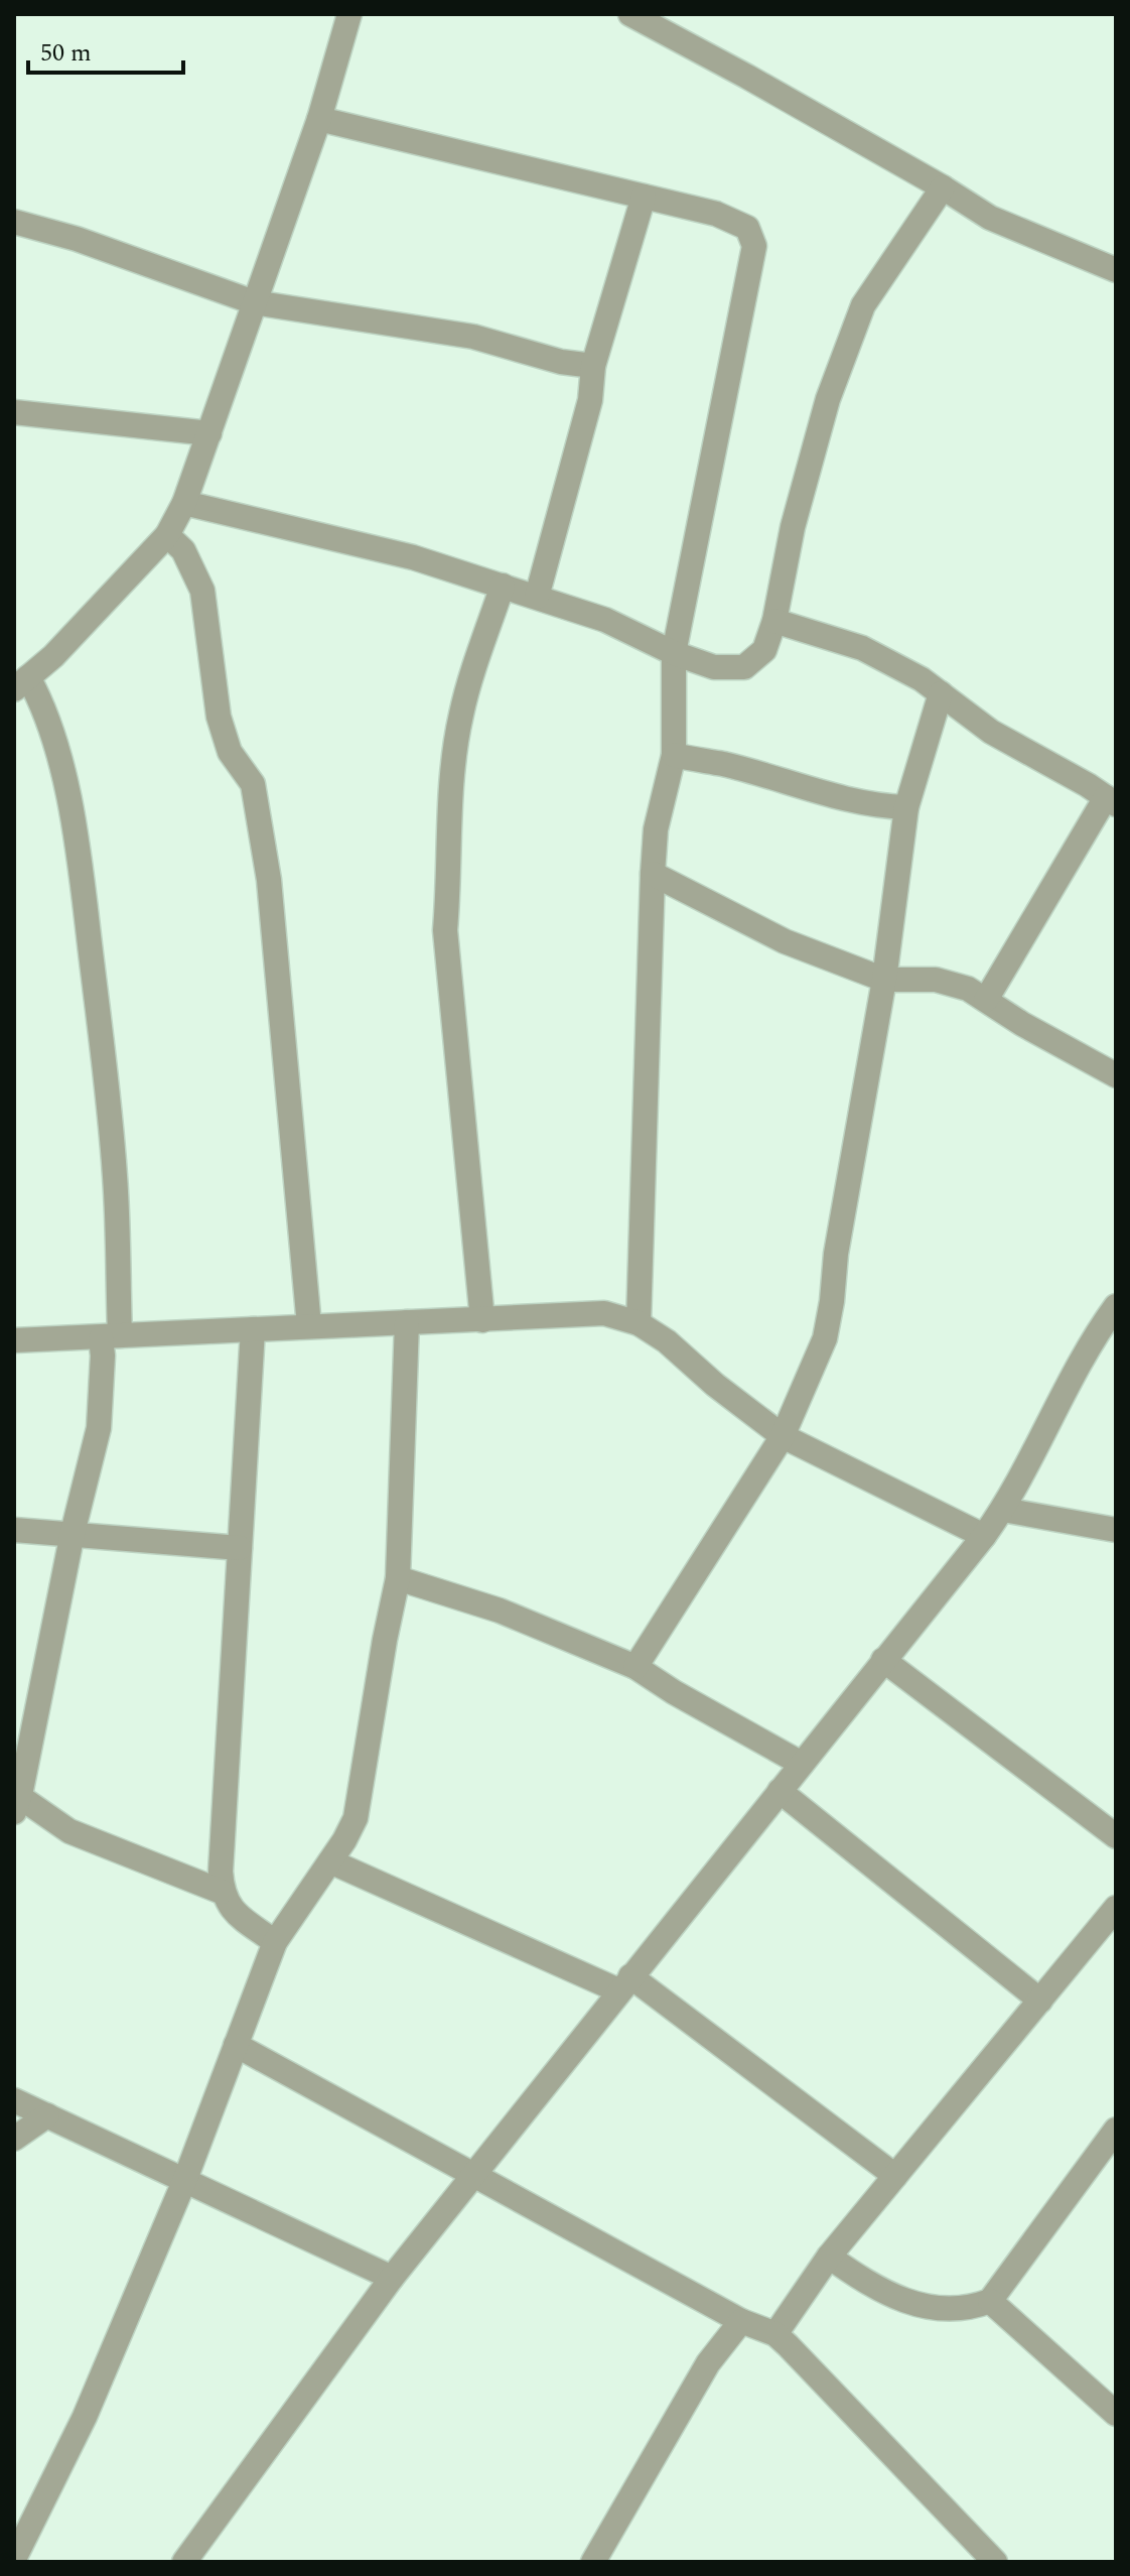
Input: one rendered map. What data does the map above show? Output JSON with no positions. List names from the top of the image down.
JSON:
{
  "scale_bar": "50 m"
}
